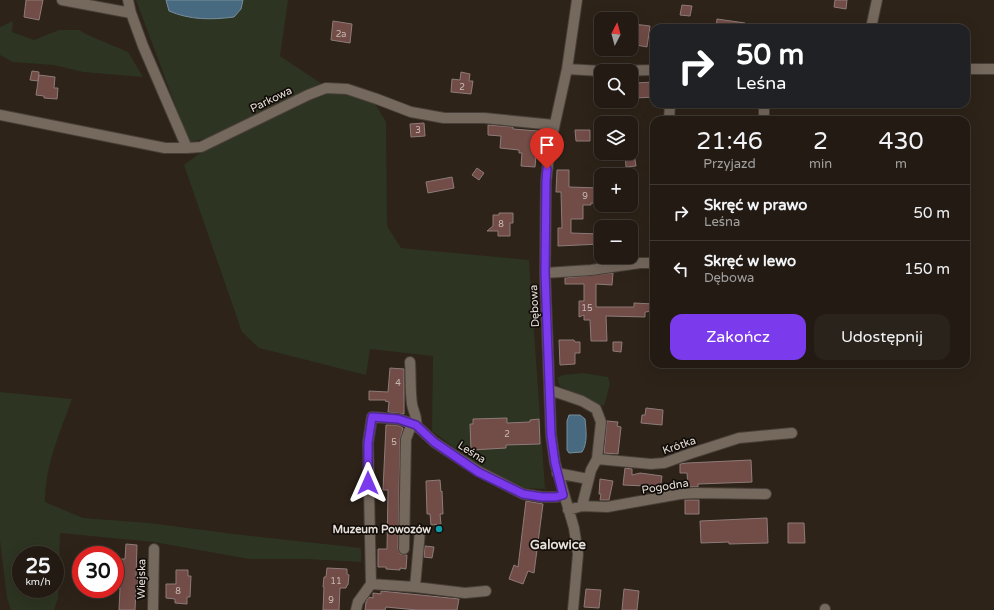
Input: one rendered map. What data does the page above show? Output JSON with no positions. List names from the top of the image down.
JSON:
{
  "streets": {
    "street": [
      "Parkowa",
      "Dębowa",
      "Krótka",
      "Leśna",
      "Pogodna",
      "Wiejska"
    ]
  },
  "crossings": [
    ["Parkowa", "Dębowa"],
    ["Dębowa", "Leśna"],
    ["Dębowa", "Pogodna"]
  ],
  "districts": ["Galowice"],
  "places": ["Muzeum Powozów"],
  "house_numbers": [
    "2a",
    "2",
    "3",
    "9",
    "8",
    "15",
    "4",
    "2",
    "5",
    "11",
    "8",
    "9"
  ],
  "north": "top",
  "page": {
    "map_buttons": ["+", "−"],
    "turn": ["50 m", "Leśna"],
    "eta": [
      "21:46",
      "Przyjazd",
      "2",
      "min",
      "430",
      "m"
    ],
    "list": [
      {
        "name": "Skręć w prawo",
        "note": "Leśna",
        "value": "50 m"
      },
      {
        "name": "Skręć w lewo",
        "note": "Dębowa",
        "value": "150 m"
      }
    ],
    "buttons": ["Zakończ", "Udostępnij"],
    "speed": "25 km/h",
    "limit": "30"
  }
}
